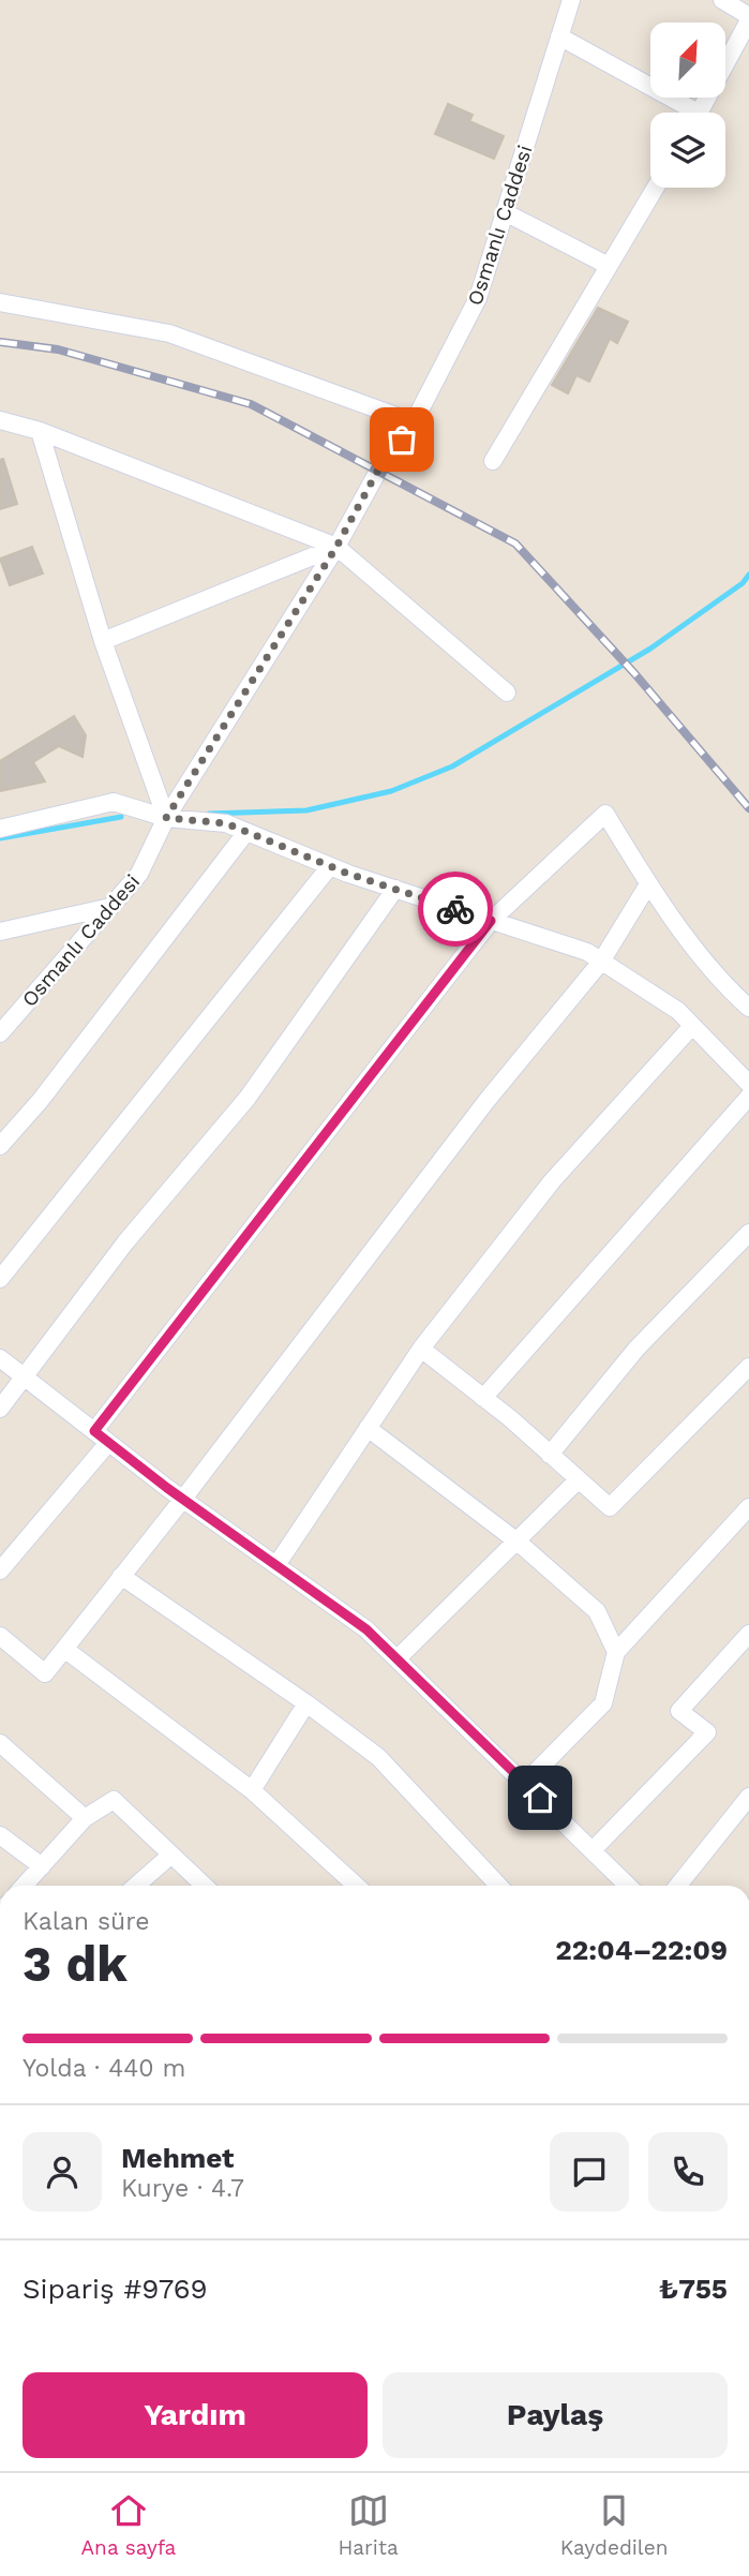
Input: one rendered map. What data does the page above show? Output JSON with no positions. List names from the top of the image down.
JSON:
{
  "streets": {
    "street": ["Osmanlı Caddesi"]
  },
  "north": "top right",
  "page": {
    "heading": ["3 dk", "Kalan süre", "22:04–22:09"],
    "panel": [
      "Mehmet",
      "Kurye · 4.7",
      "Sipariş #9769",
      "₺755"
    ],
    "bar": "Yolda · 440 m",
    "buttons": ["Yardım", "Paylaş"],
    "tabs": ["Ana sayfa", "Harita", "Kaydedilen"]
  }
}
